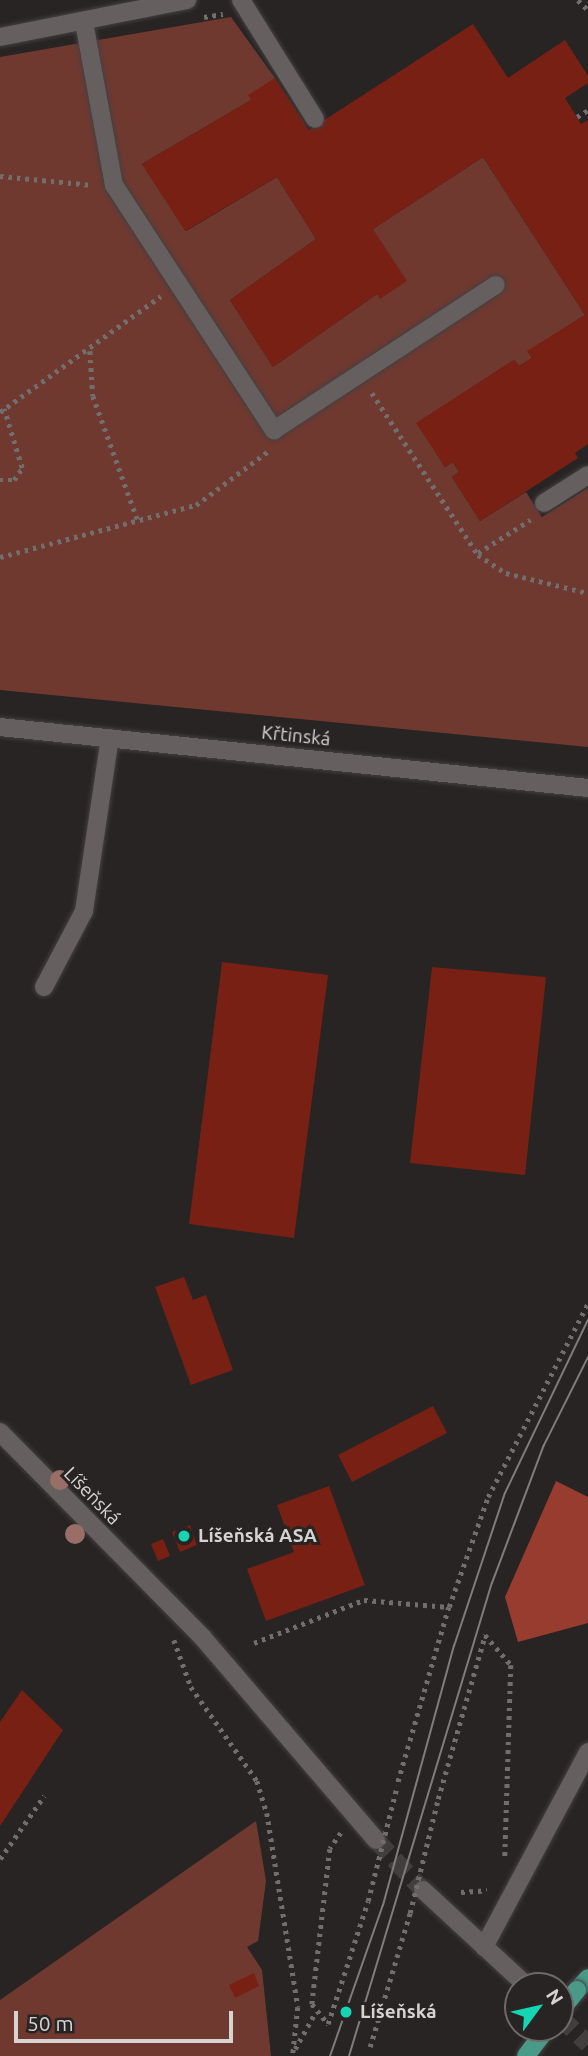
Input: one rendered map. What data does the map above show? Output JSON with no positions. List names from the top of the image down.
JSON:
{
  "streets": {
    "street": ["Křtinská", "Líšeňská"]
  },
  "places": ["Líšeňská ASA", "Líšeňská"],
  "scale_bar": "50 m",
  "north": "top right"
}
